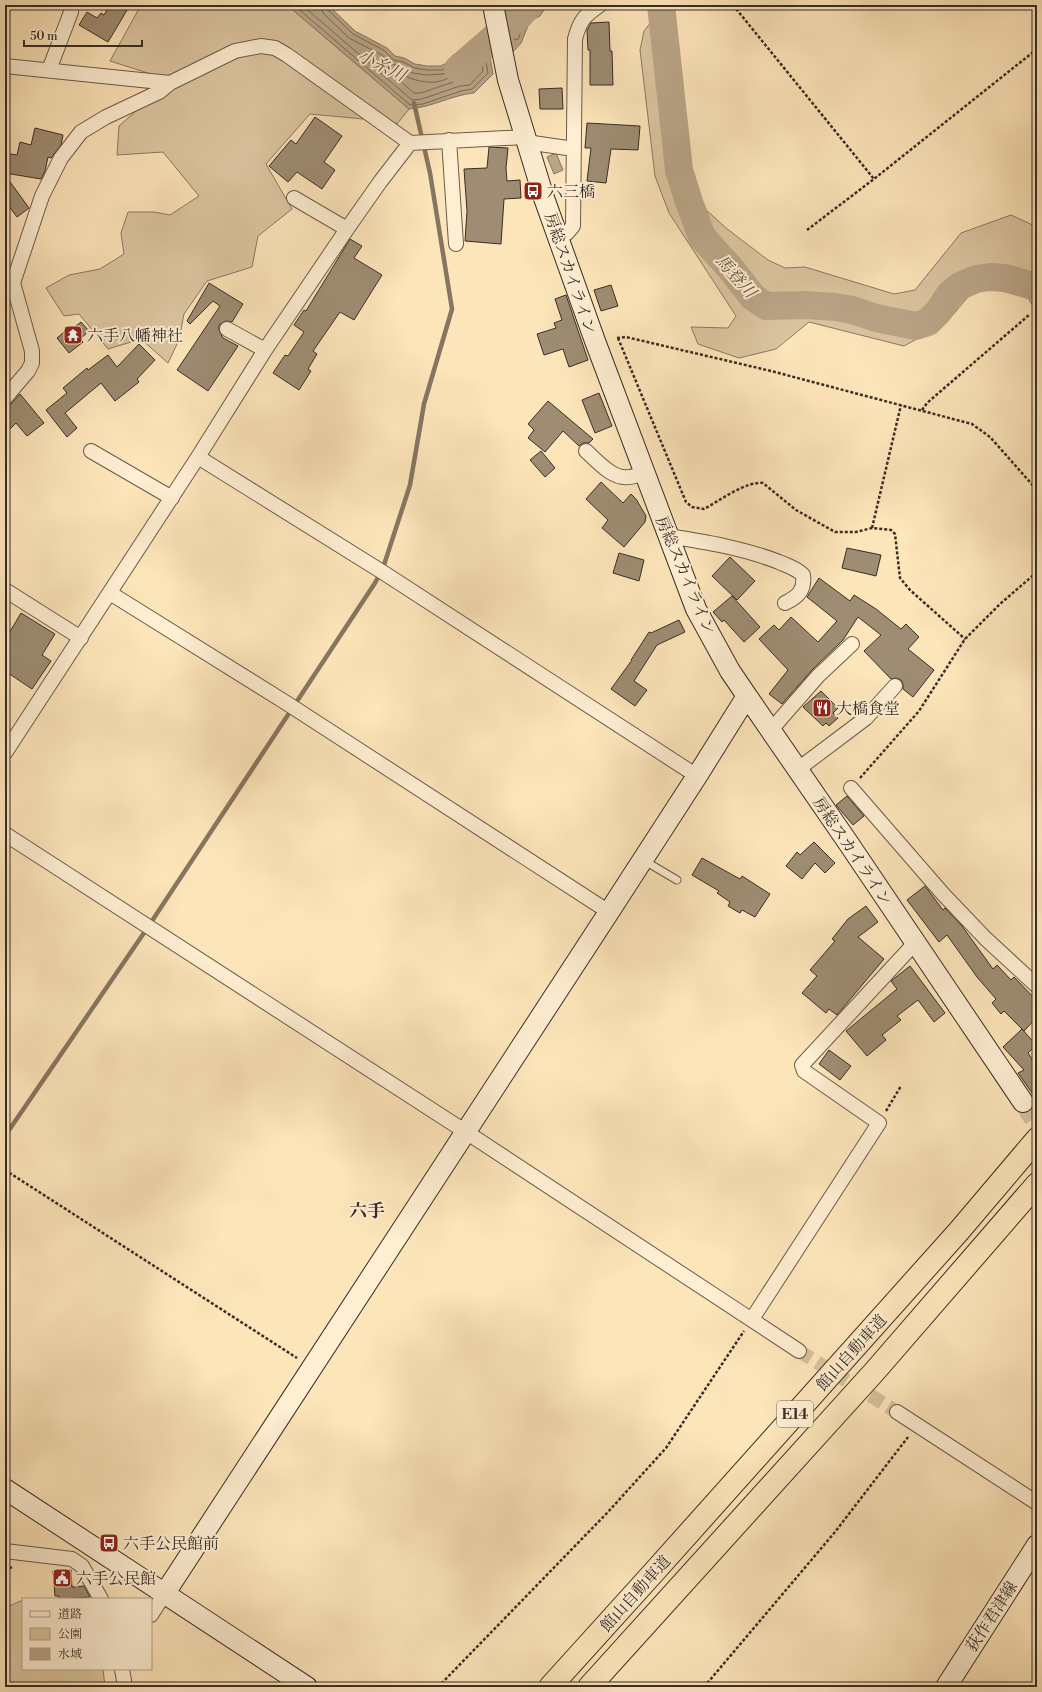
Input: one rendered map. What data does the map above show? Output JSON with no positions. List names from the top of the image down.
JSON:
{
  "streets": {
    "highway": ["館山自動車道", "E14"],
    "street": ["房総スカイライン", "荻作君津線"]
  },
  "districts": ["六手"],
  "water": ["小糸川", "馬登川"],
  "places": {
    "bus stop": ["六三橋", "六手公民館前"],
    "temple": ["六手八幡神社"],
    "restaurant": ["大橋食堂"],
    "public building": ["六手公民館"]
  },
  "legend": ["道路", "公園", "水域"],
  "scale_bar": "50 m"
}
